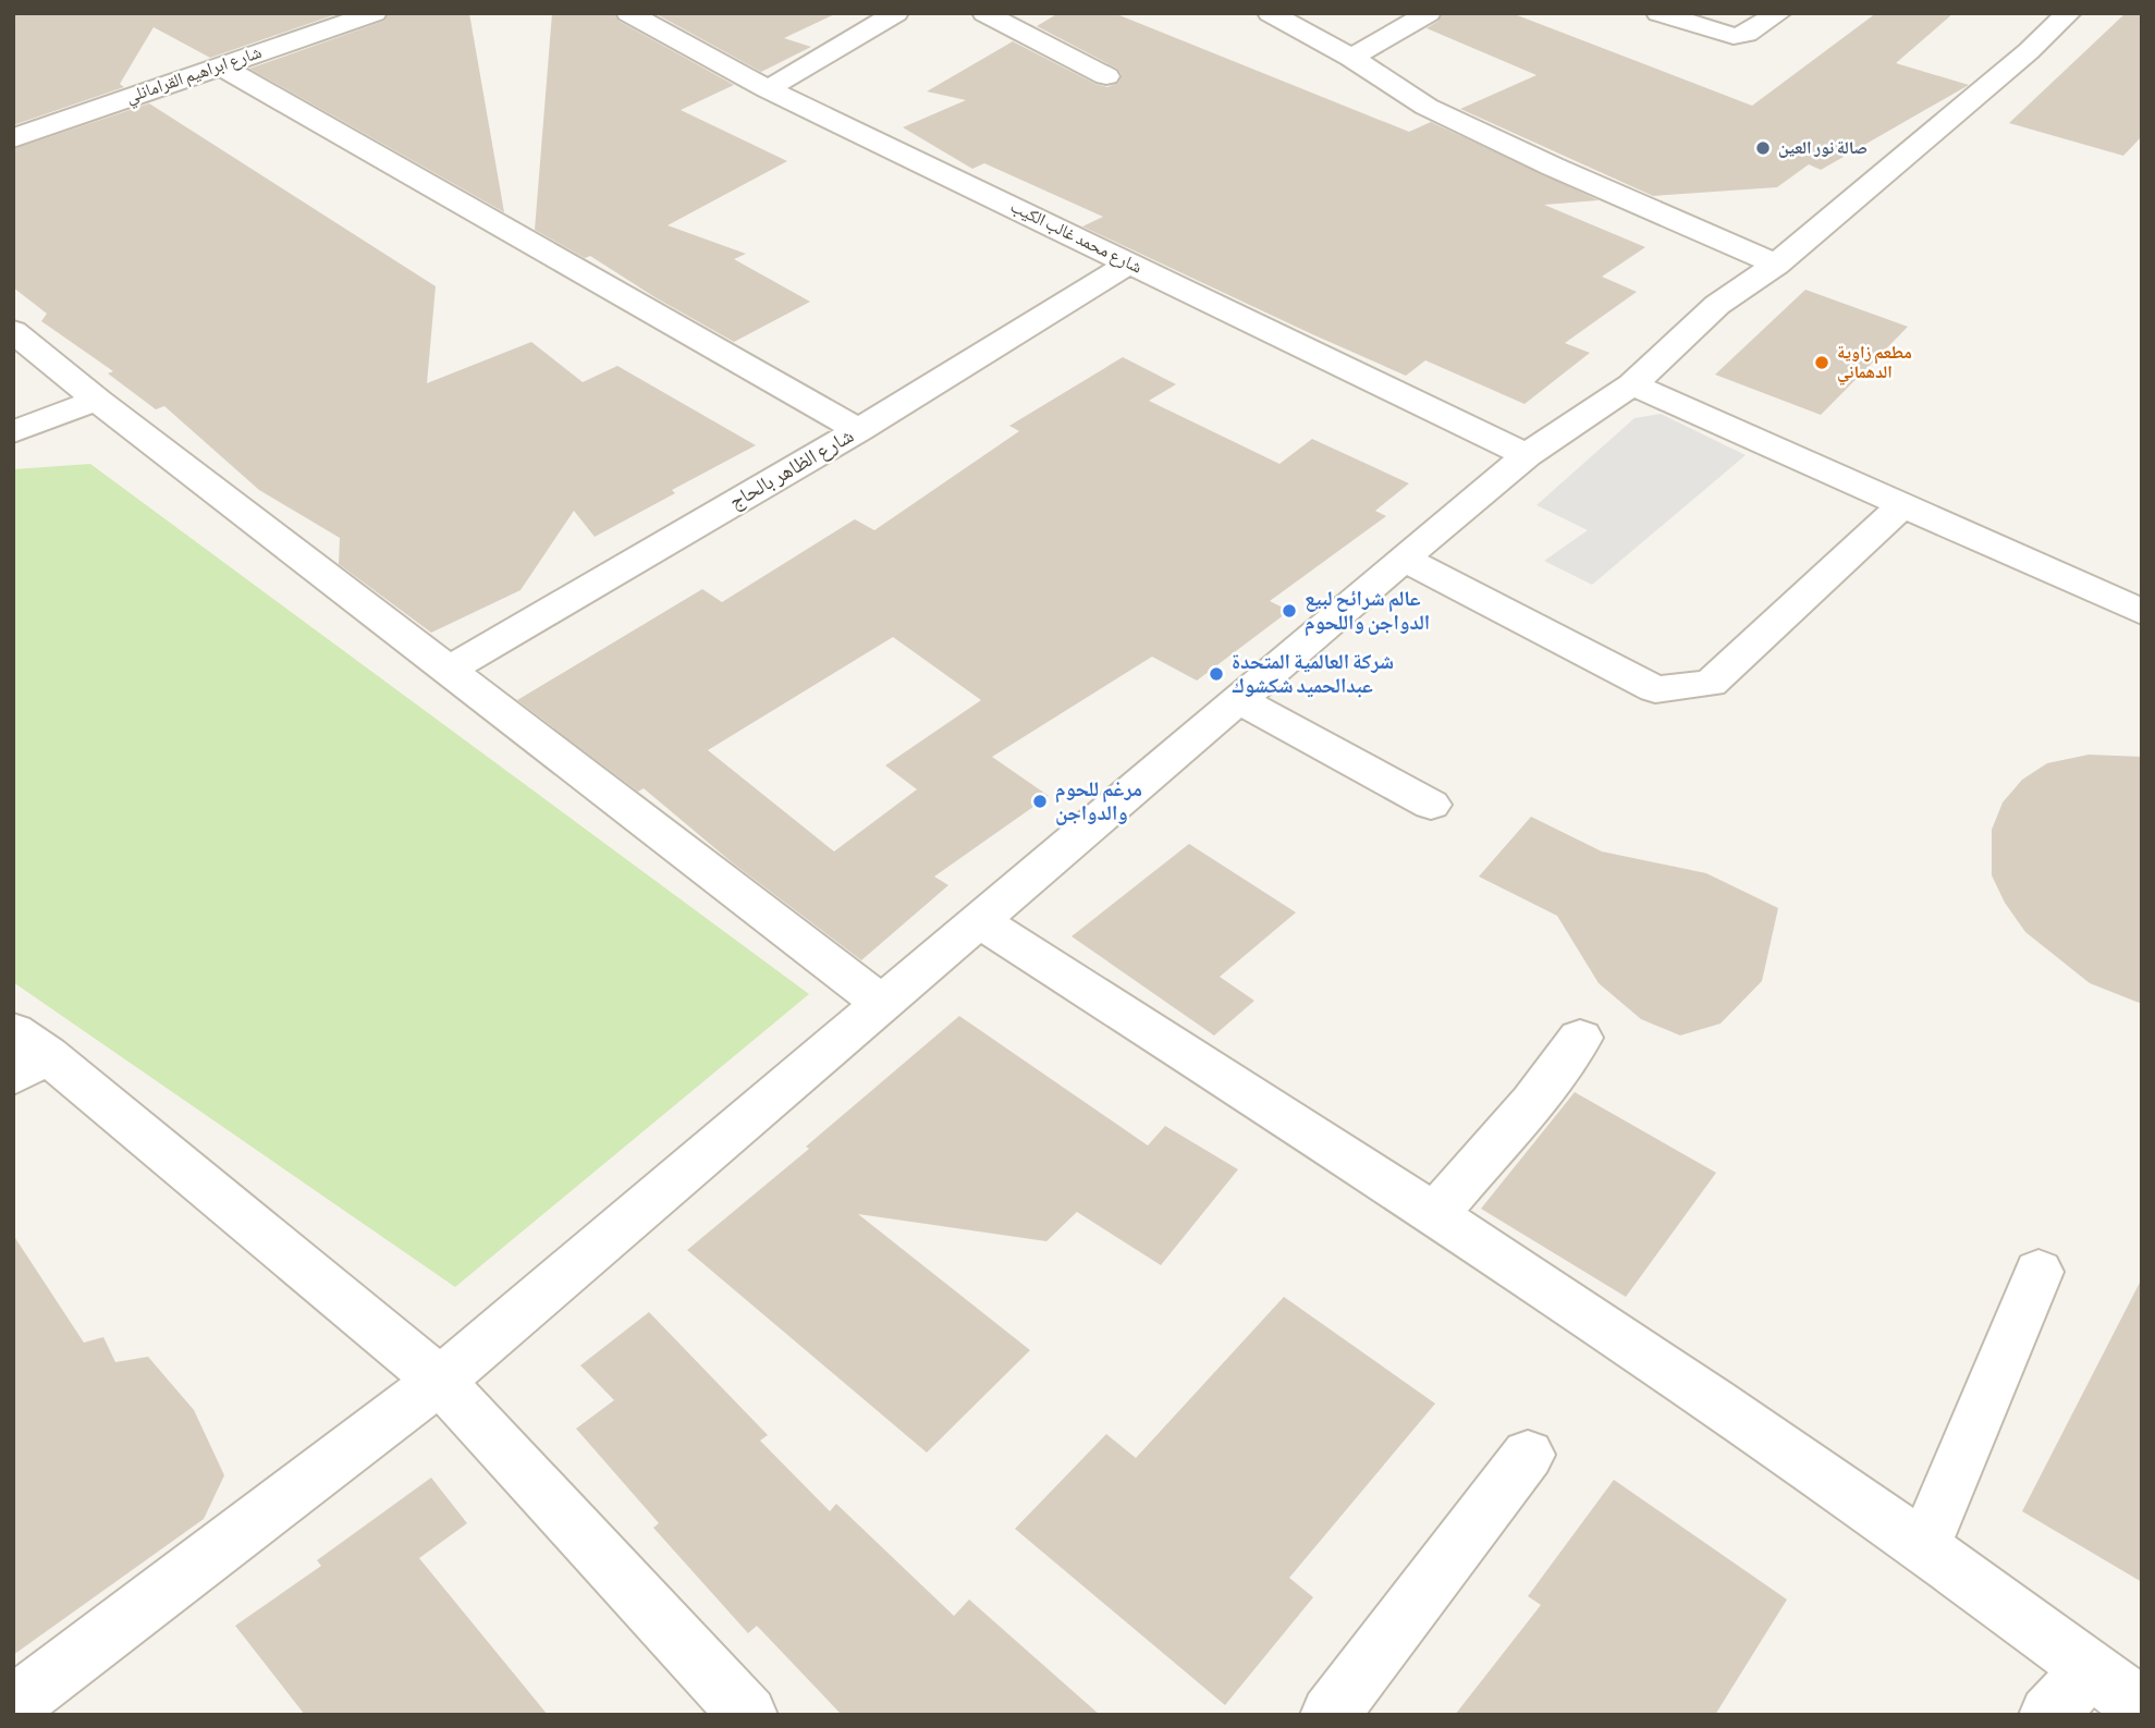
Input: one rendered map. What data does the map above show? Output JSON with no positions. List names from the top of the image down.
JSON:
{
  "streets": {
    "street": ["شارع ابراهيم القرامانلي", "شارع محمد غالب الكيب", "شارع الظاهر بالحاج"]
  },
  "crossings": [
    ["شارع محمد غالب الكيب", "شارع الظاهر بالحاج"]
  ],
  "places": [
    "صالة نور العين",
    "مطعم زاوية الدهماني",
    "عالم شرائح لبيع الدواجن واللحوم",
    "شركة العالمية المتحدة عبدالحميد شكشوك",
    "مرغم للحوم والدواجن"
  ]
}
